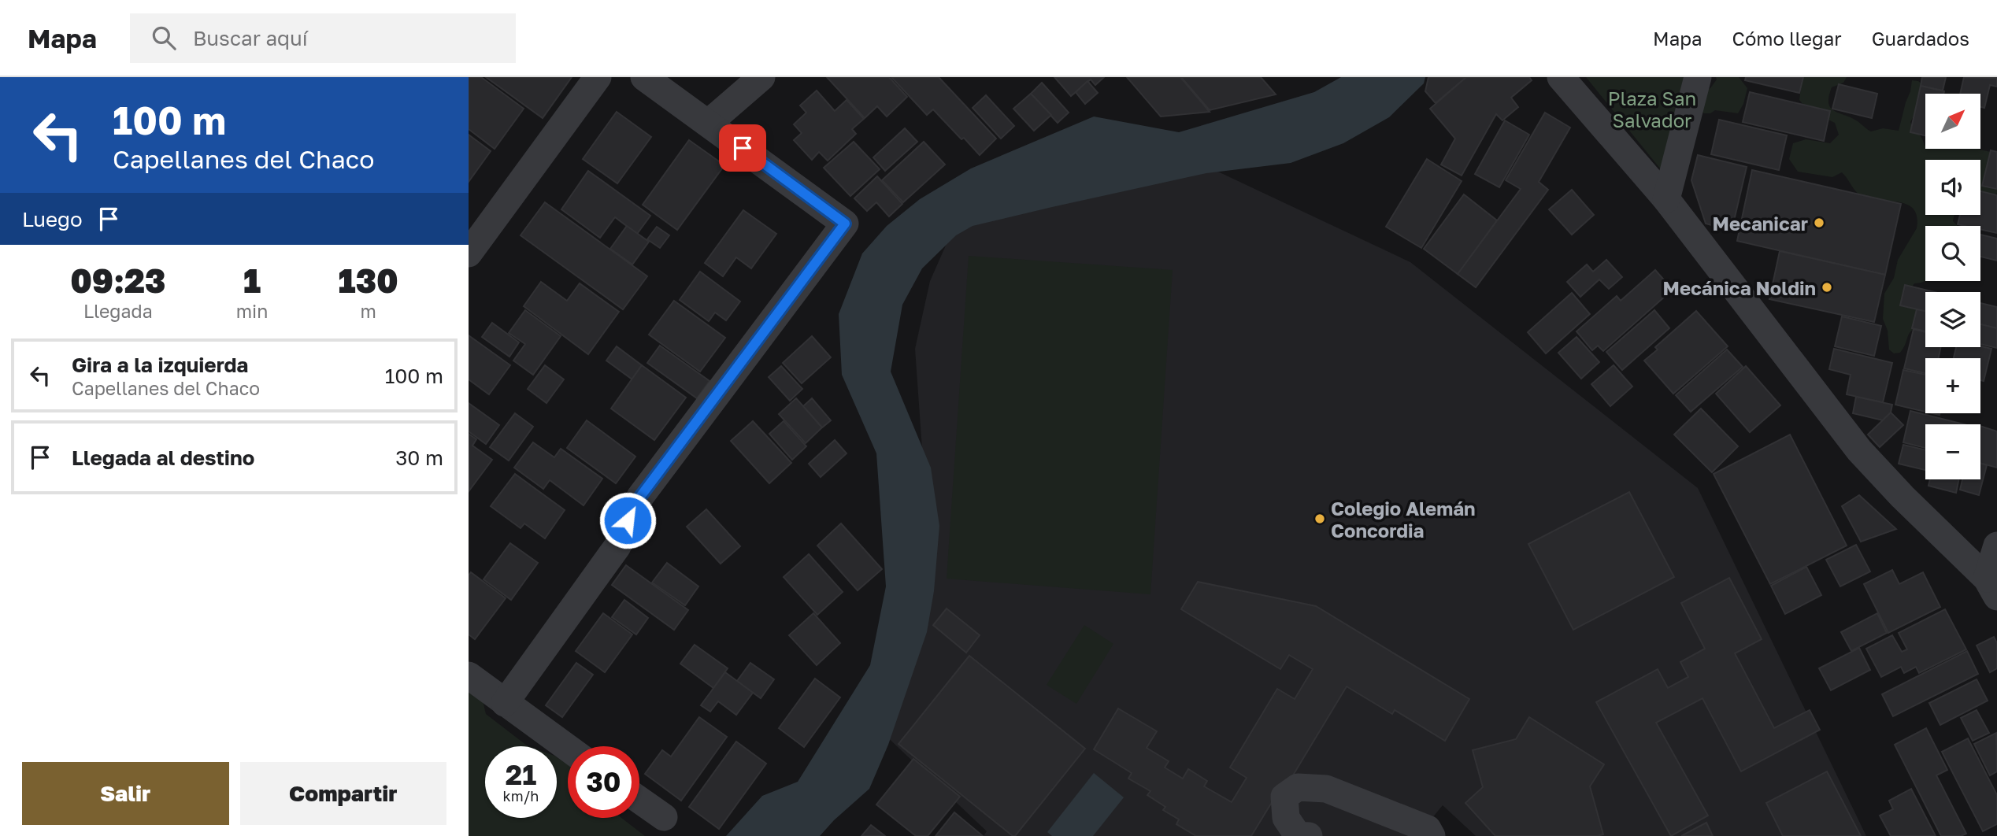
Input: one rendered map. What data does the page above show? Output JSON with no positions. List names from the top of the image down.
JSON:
{
  "parks": ["Plaza San Salvador"],
  "places": ["Mecanicar", "Mecánica Noldin", "Colegio Alemán Concordia"],
  "north": "top right",
  "page": {
    "header": "Mapa",
    "search": "Buscar aquí",
    "nav": ["Mapa", "Cómo llegar", "Guardados"],
    "turn": ["100 m", "Capellanes del Chaco"],
    "map_buttons": ["+", "−"],
    "then": "Luego",
    "eta": [
      "09:23",
      "Llegada",
      "1",
      "min",
      "130",
      "m"
    ],
    "list": [
      {
        "name": "Gira a la izquierda",
        "note": "Capellanes del Chaco",
        "value": "100 m"
      },
      {
        "name": "Llegada al destino",
        "value": "30 m"
      }
    ],
    "speed": "21 km/h",
    "limit": "30",
    "buttons": ["Salir", "Compartir"]
  }
}
